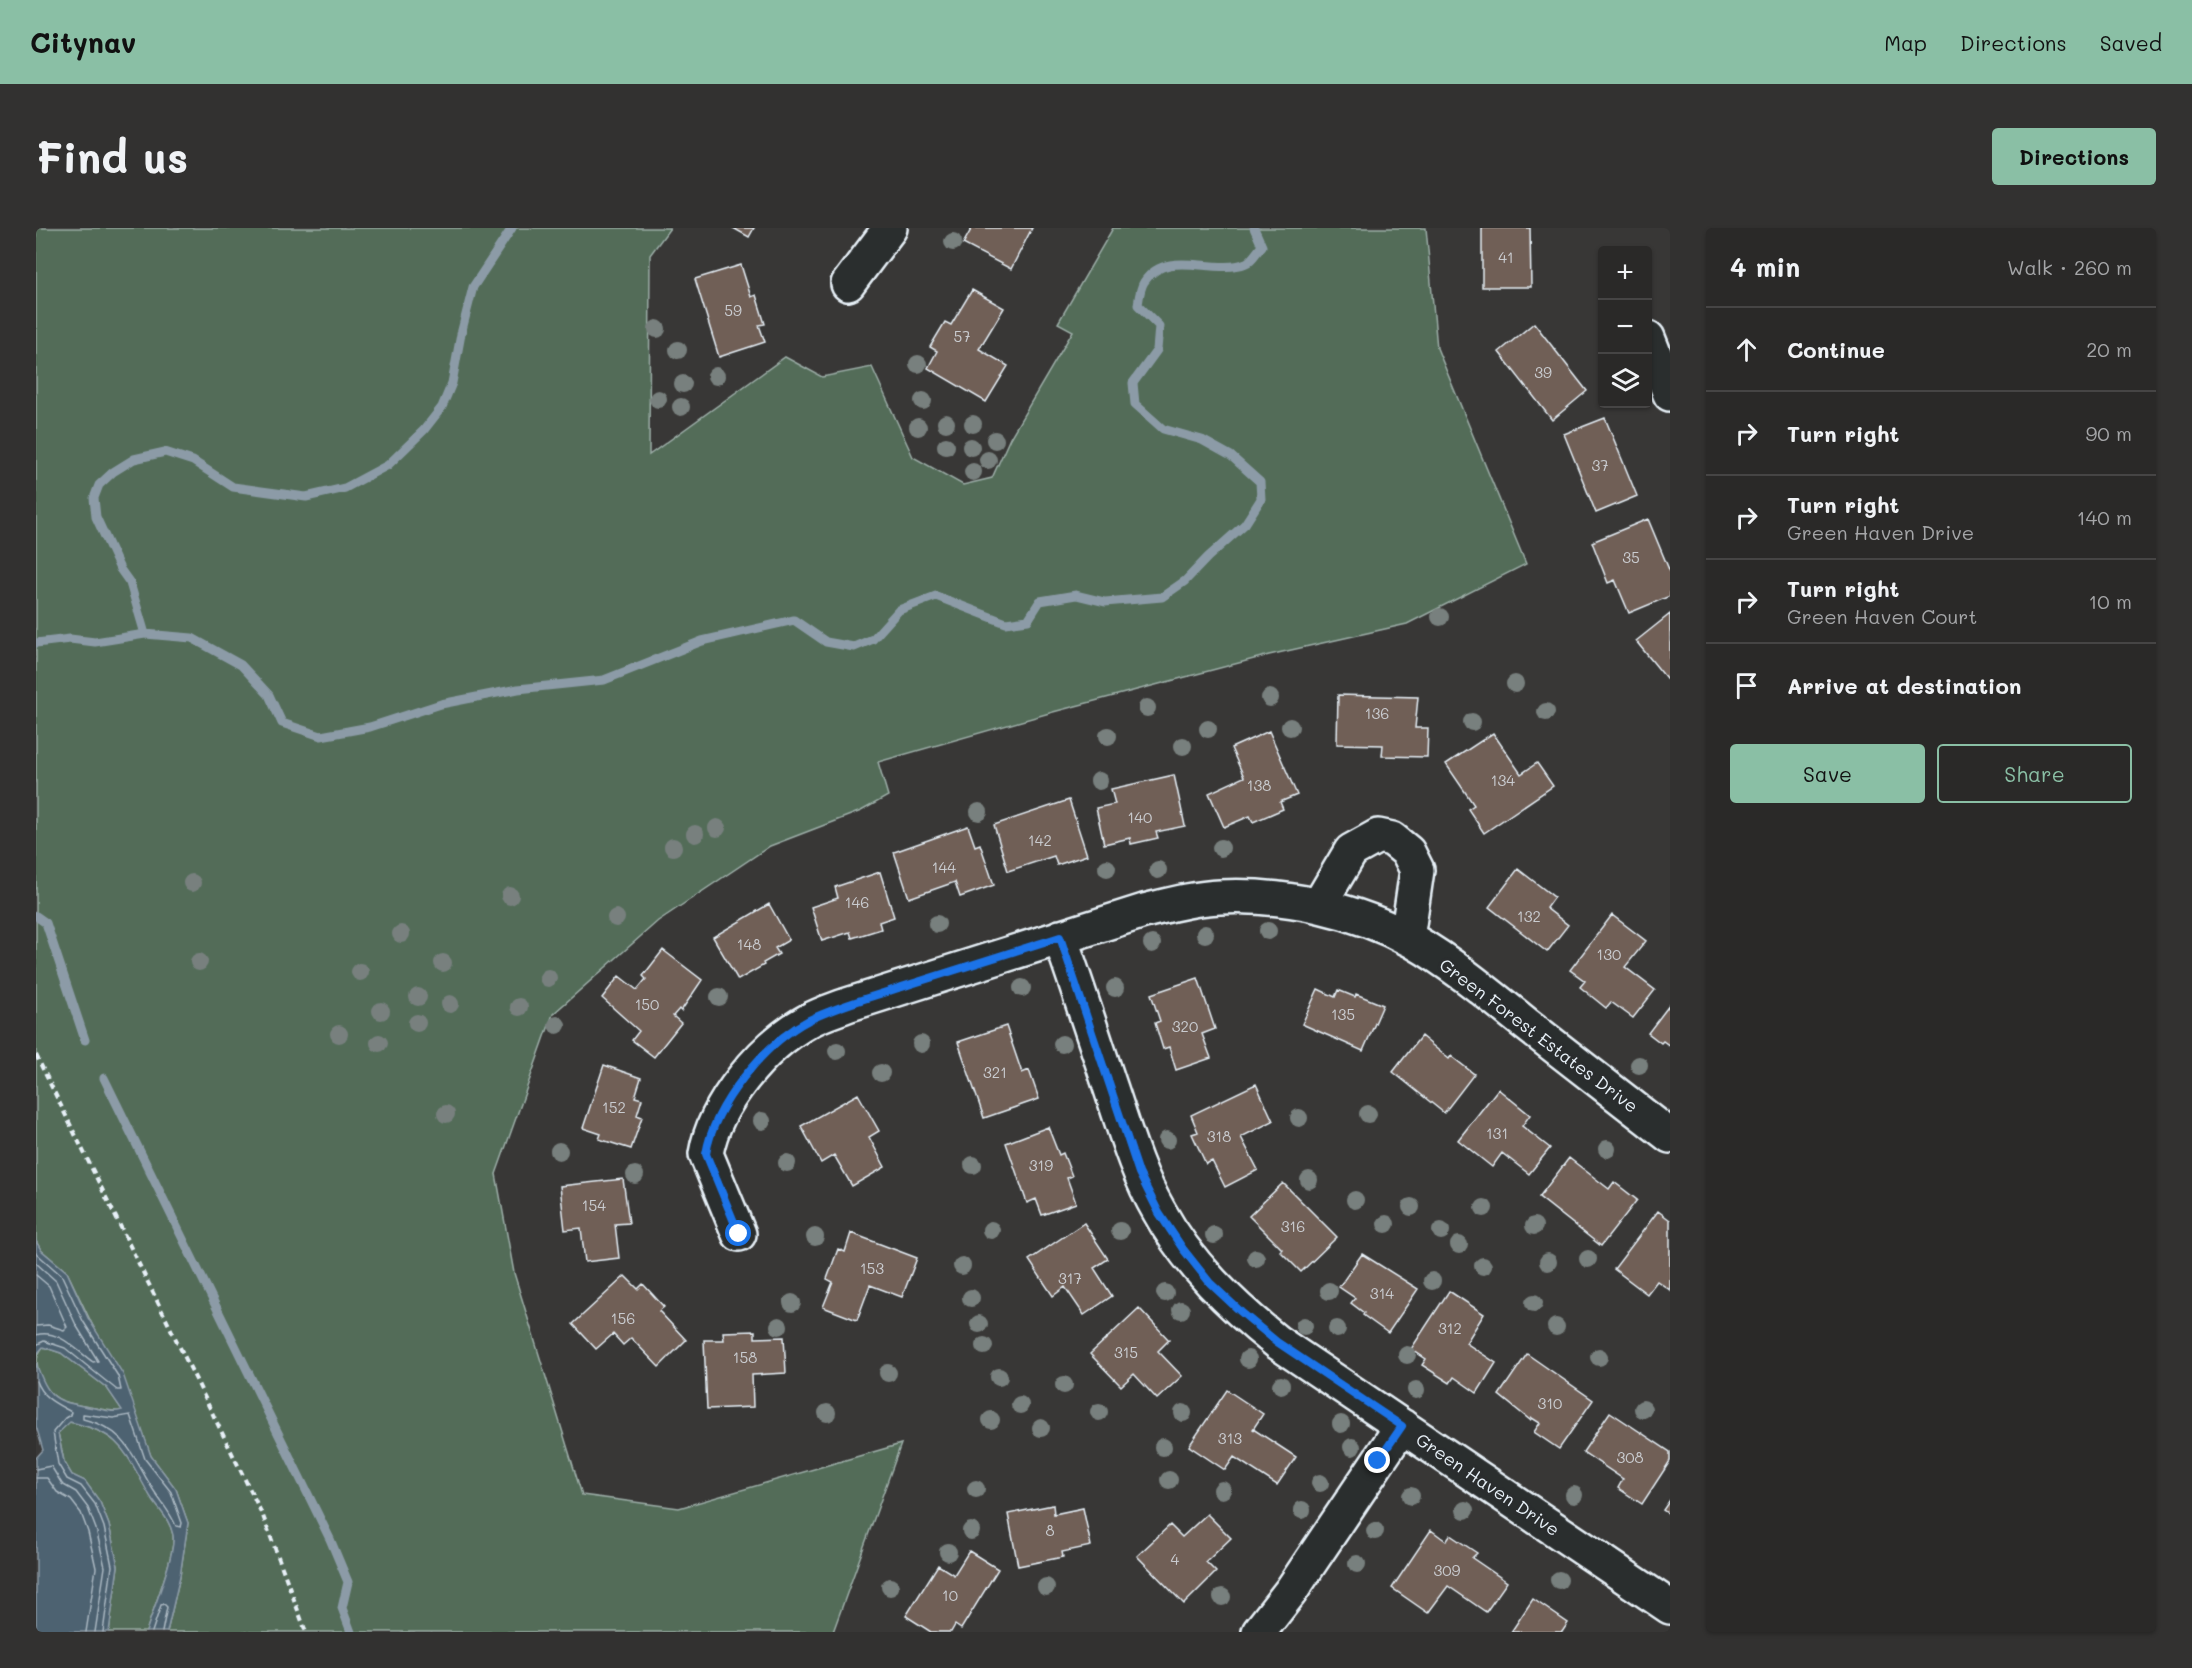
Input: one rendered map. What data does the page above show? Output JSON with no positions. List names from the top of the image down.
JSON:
{
  "streets": {
    "street": ["Green Forest Estates Drive", "Green Haven Drive"]
  },
  "crossings": [
    ["Green Forest Estates Drive", "Green Haven Drive"]
  ],
  "house_numbers": [
    "41",
    "59",
    "57",
    "39",
    "37",
    "35",
    "136",
    "134",
    "138",
    "140",
    "142",
    "144",
    "146",
    "132",
    "148",
    "130",
    "150",
    "135",
    "320",
    "321",
    "152",
    "131",
    "318",
    "319",
    "154",
    "316",
    "153",
    "317",
    "314",
    "156",
    "312",
    "315",
    "158",
    "310",
    "313",
    "308",
    "8",
    "4",
    "309",
    "10"
  ],
  "page": {
    "header": "Citynav",
    "nav": ["Map", "Directions", "Saved"],
    "buttons": [
      "Directions",
      ["Save", "Share"]
    ],
    "title": "Find us",
    "heading": ["4 min", "Walk · 260 m"],
    "map_buttons": ["+", "−"],
    "list": [
      ["Continue", "20 m"],
      ["Turn right", "90 m"],
      ["Turn right", "Green Haven Drive", "140 m"],
      ["Turn right", "Green Haven Court", "10 m"],
      "Arrive at destination"
    ]
  }
}
